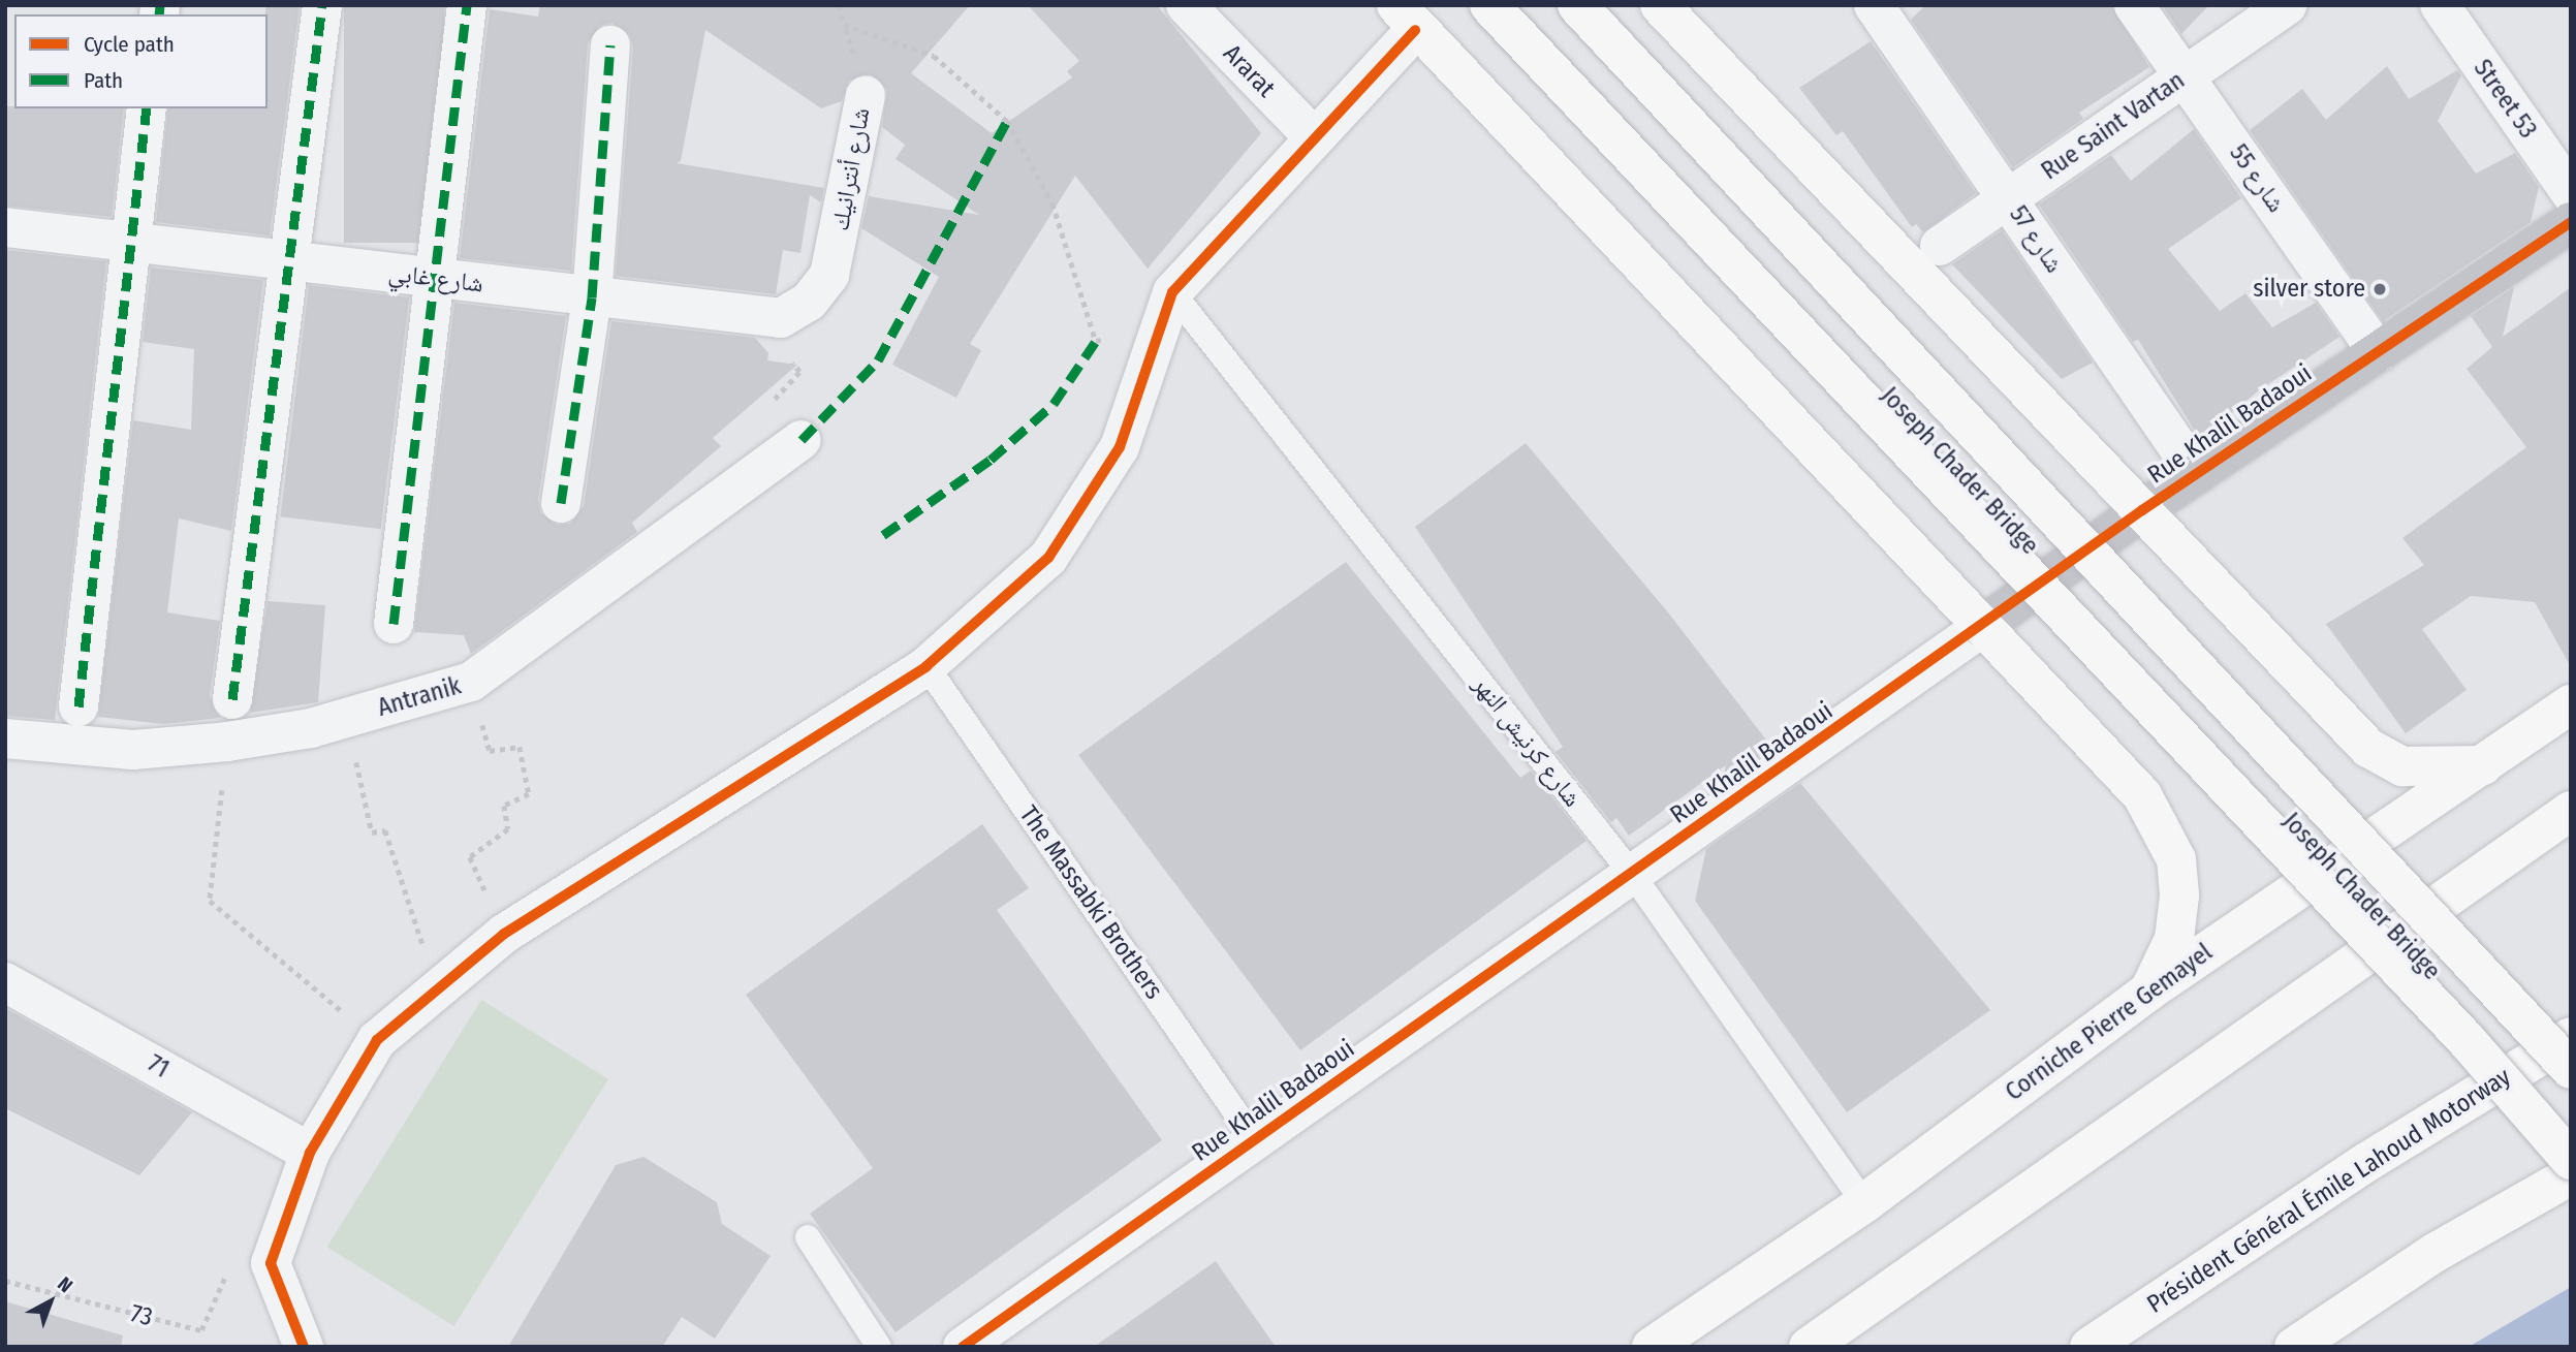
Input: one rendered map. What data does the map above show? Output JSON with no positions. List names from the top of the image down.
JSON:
{
  "streets": {
    "highway": ["Joseph Chader Bridge", "Corniche Pierre Gemayel", "Président Général Émile Lahoud Motorway"],
    "street": [
      "Ararat",
      "Street 53",
      "Rue Saint Vartan",
      "شارع أنترانيك",
      "شارع 55",
      "شارع 57",
      "شارع غابي",
      "Rue Khalil Badaoui",
      "Antranik",
      "71"
    ],
    "lane": ["شارع كرنيش النهر", "The Massabki Brothers"],
    "path": ["73"]
  },
  "crossings": [
    ["Rue Saint Vartan", "شارع 55"],
    ["Rue Saint Vartan", "شارع 57"],
    ["شارع أنترانيك", "شارع غابي"],
    ["شارع 55", "Rue Khalil Badaoui"],
    ["شارع 57", "Rue Khalil Badaoui"],
    ["Rue Khalil Badaoui", "شارع كرنيش النهر"],
    ["Rue Khalil Badaoui", "The Massabki Brothers"],
    ["شارع كرنيش النهر", "Corniche Pierre Gemayel"]
  ],
  "places": ["silver store"],
  "legend": ["Cycle path", "Path"],
  "north": "top right"
}
